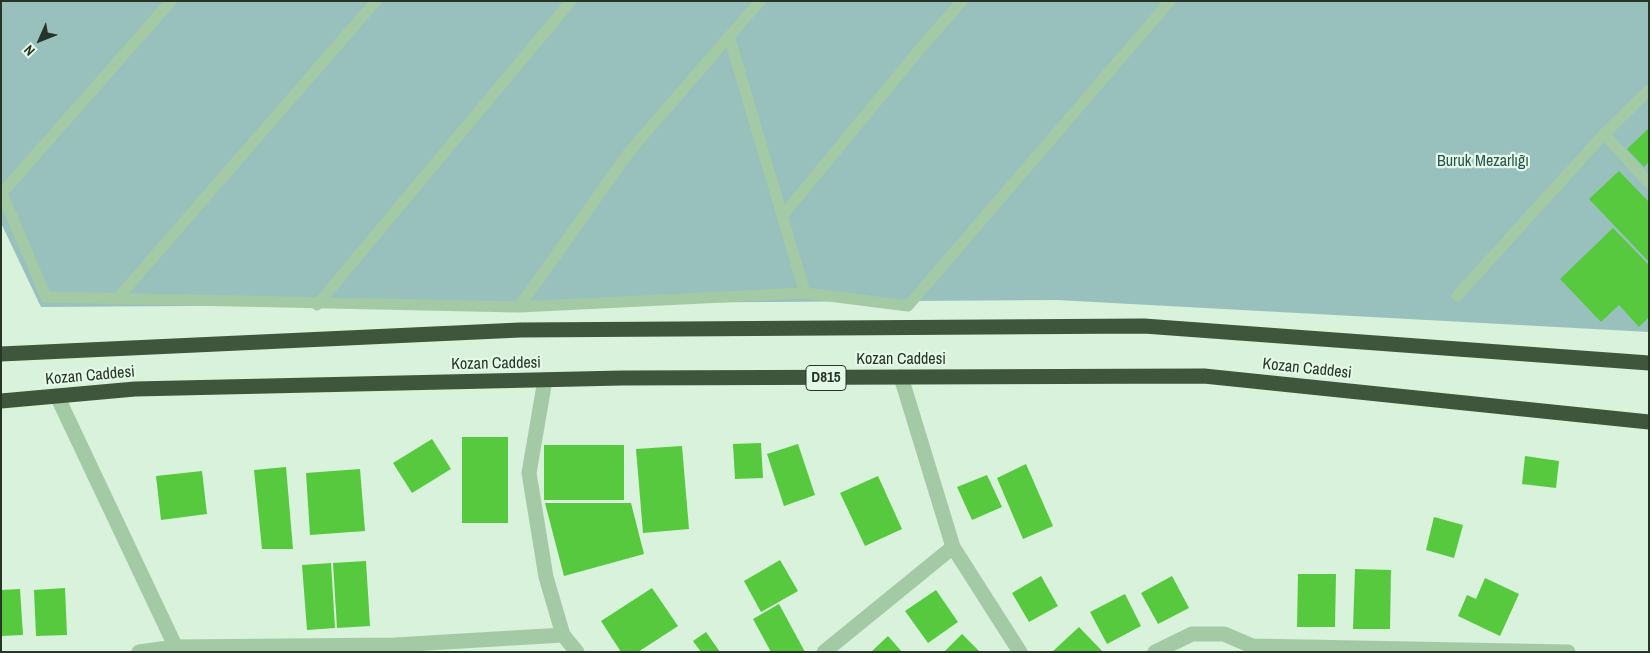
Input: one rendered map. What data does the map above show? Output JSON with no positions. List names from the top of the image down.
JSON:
{
  "streets": {
    "highway": ["Kozan Caddesi", "D815"]
  },
  "parks": ["Buruk Mezarlığı"],
  "north": "bottom left"
}
